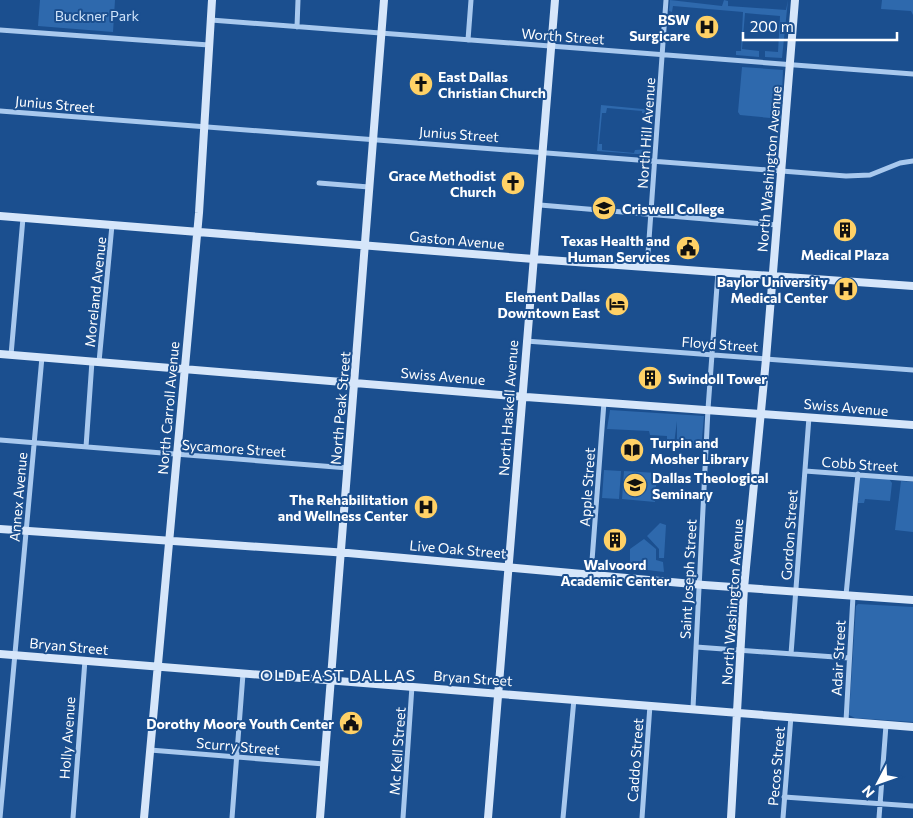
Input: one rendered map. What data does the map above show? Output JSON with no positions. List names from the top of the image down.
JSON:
{
  "streets": {
    "street": [
      "Worth Street",
      "Junius Street",
      "North Hill Avenue",
      "North Washington Avenue",
      "Gaston Avenue",
      "Moreland Avenue",
      "Floyd Street",
      "Swiss Avenue",
      "North Carroll Avenue",
      "North Peak Street",
      "North Haskell Avenue",
      "Sycamore Street",
      "Cobb Street",
      "Apple Street",
      "Annex Avenue",
      "Gordon Street",
      "Live Oak Street",
      "Saint Joseph Street",
      "Bryan Street",
      "Adair Street",
      "Holly Avenue",
      "Scurry Street",
      "Mc Kell Street",
      "Caddo Street",
      "Pecos Street"
    ]
  },
  "crossings": [
    ["Worth Street", "North Hill Avenue"],
    ["Worth Street", "North Washington Avenue"],
    ["Worth Street", "North Carroll Avenue"],
    ["Worth Street", "North Peak Street"],
    ["Worth Street", "North Haskell Avenue"],
    ["Junius Street", "North Hill Avenue"],
    ["Junius Street", "North Washington Avenue"],
    ["Junius Street", "North Carroll Avenue"],
    ["Junius Street", "North Peak Street"],
    ["Junius Street", "North Haskell Avenue"],
    ["North Hill Avenue", "Gaston Avenue"],
    ["North Washington Avenue", "Gaston Avenue"],
    ["North Washington Avenue", "Floyd Street"],
    ["North Washington Avenue", "Swiss Avenue"],
    ["North Washington Avenue", "Live Oak Street"],
    ["North Washington Avenue", "Bryan Street"],
    ["Gaston Avenue", "Moreland Avenue"],
    ["Gaston Avenue", "North Carroll Avenue"],
    ["Gaston Avenue", "North Peak Street"],
    ["Gaston Avenue", "North Haskell Avenue"],
    ["Gaston Avenue", "Saint Joseph Street"],
    ["Moreland Avenue", "Swiss Avenue"],
    ["Moreland Avenue", "Sycamore Street"],
    ["Floyd Street", "North Haskell Avenue"],
    ["Floyd Street", "Saint Joseph Street"],
    ["Swiss Avenue", "North Carroll Avenue"],
    ["Swiss Avenue", "North Peak Street"],
    ["Swiss Avenue", "North Haskell Avenue"],
    ["Swiss Avenue", "Apple Street"],
    ["Swiss Avenue", "Annex Avenue"],
    ["Swiss Avenue", "Gordon Street"],
    ["Swiss Avenue", "Saint Joseph Street"],
    ["North Carroll Avenue", "Sycamore Street"],
    ["North Carroll Avenue", "Live Oak Street"],
    ["North Carroll Avenue", "Bryan Street"],
    ["North Carroll Avenue", "Scurry Street"],
    ["North Peak Street", "Sycamore Street"],
    ["North Peak Street", "Live Oak Street"],
    ["North Peak Street", "Bryan Street"],
    ["North Peak Street", "Scurry Street"],
    ["North Haskell Avenue", "Live Oak Street"],
    ["North Haskell Avenue", "Bryan Street"],
    ["Sycamore Street", "Annex Avenue"],
    ["Cobb Street", "Gordon Street"],
    ["Cobb Street", "Adair Street"],
    ["Apple Street", "Live Oak Street"],
    ["Annex Avenue", "Live Oak Street"],
    ["Annex Avenue", "Bryan Street"],
    ["Gordon Street", "Live Oak Street"],
    ["Live Oak Street", "Saint Joseph Street"],
    ["Live Oak Street", "Adair Street"],
    ["Saint Joseph Street", "Bryan Street"],
    ["Bryan Street", "Adair Street"],
    ["Bryan Street", "Holly Avenue"],
    ["Bryan Street", "Mc Kell Street"],
    ["Bryan Street", "Caddo Street"],
    ["Bryan Street", "Pecos Street"]
  ],
  "districts": ["OLD EAST DALLAS"],
  "parks": ["Buckner Park"],
  "places": {
    "hospital": ["BSW Surgicare", "Baylor University Medical Center", "The Rehabilitation and Wellness Center"],
    "church": ["East Dallas Christian Church", "Grace Methodist Church"],
    "school or university": ["Criswell College", "Dallas Theological Seminary"],
    "building": ["Medical Plaza", "Swindoll Tower", "Walvoord Academic Center"],
    "public building": ["Texas Health and Human Services", "Dorothy Moore Youth Center"],
    "hotel": ["Element Dallas Downtown East"],
    "library": ["Turpin and Mosher Library"]
  },
  "scale_bar": "200 m",
  "north": "bottom left"
}
